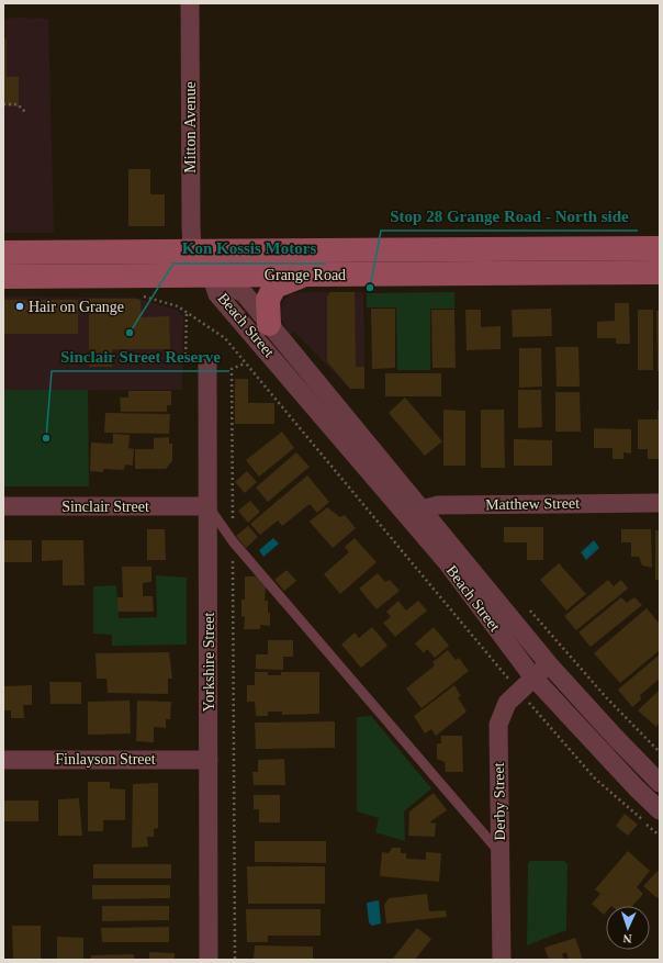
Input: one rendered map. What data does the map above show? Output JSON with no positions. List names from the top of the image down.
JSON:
{
  "streets": {
    "main road": ["Grange Road"],
    "street": [
      "Mitton Avenue",
      "Beach Street",
      "Matthew Street",
      "Sinclair Street",
      "Yorkshire Street",
      "Finlayson Street",
      "Derby Street"
    ]
  },
  "crossings": [
    ["Mitton Avenue", "Grange Road"],
    ["Grange Road", "Beach Street"],
    ["Beach Street", "Matthew Street"],
    ["Beach Street", "Derby Street"],
    ["Sinclair Street", "Yorkshire Street"],
    ["Yorkshire Street", "Finlayson Street"]
  ],
  "places": [
    "Stop 28 Grange Road - North side",
    "Hair on Grange",
    "Kon Kossis Motors",
    "Sinclair Street Reserve"
  ],
  "north": "bottom"
}
